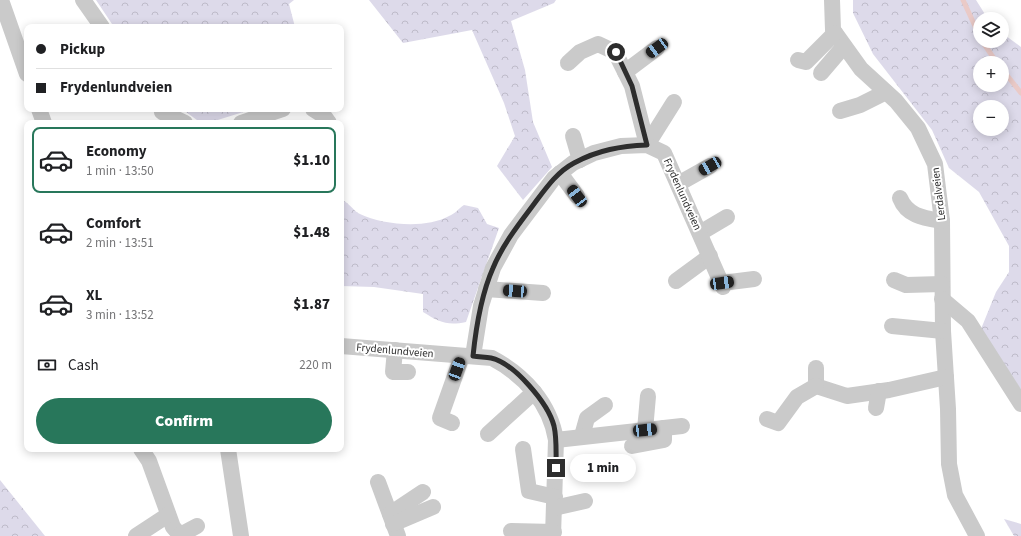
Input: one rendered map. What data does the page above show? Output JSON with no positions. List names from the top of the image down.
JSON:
{
  "streets": {
    "street": ["Frydenlundveien", "Lerdalveien"]
  },
  "page": {
    "map_buttons": ["+", "−"],
    "banner": ["Pickup", "Frydenlundveien"],
    "list": [
      {
        "name": "Economy",
        "note": "1 min · 13:50",
        "value": "$1.10"
      },
      {
        "name": "Comfort",
        "note": "2 min · 13:51",
        "value": "$1.48"
      },
      {
        "name": "XL",
        "note": "3 min · 13:52",
        "value": "$1.87"
      }
    ],
    "pay": ["Cash", "220 m"],
    "buttons": "Confirm",
    "bubble": "1 min"
  }
}
